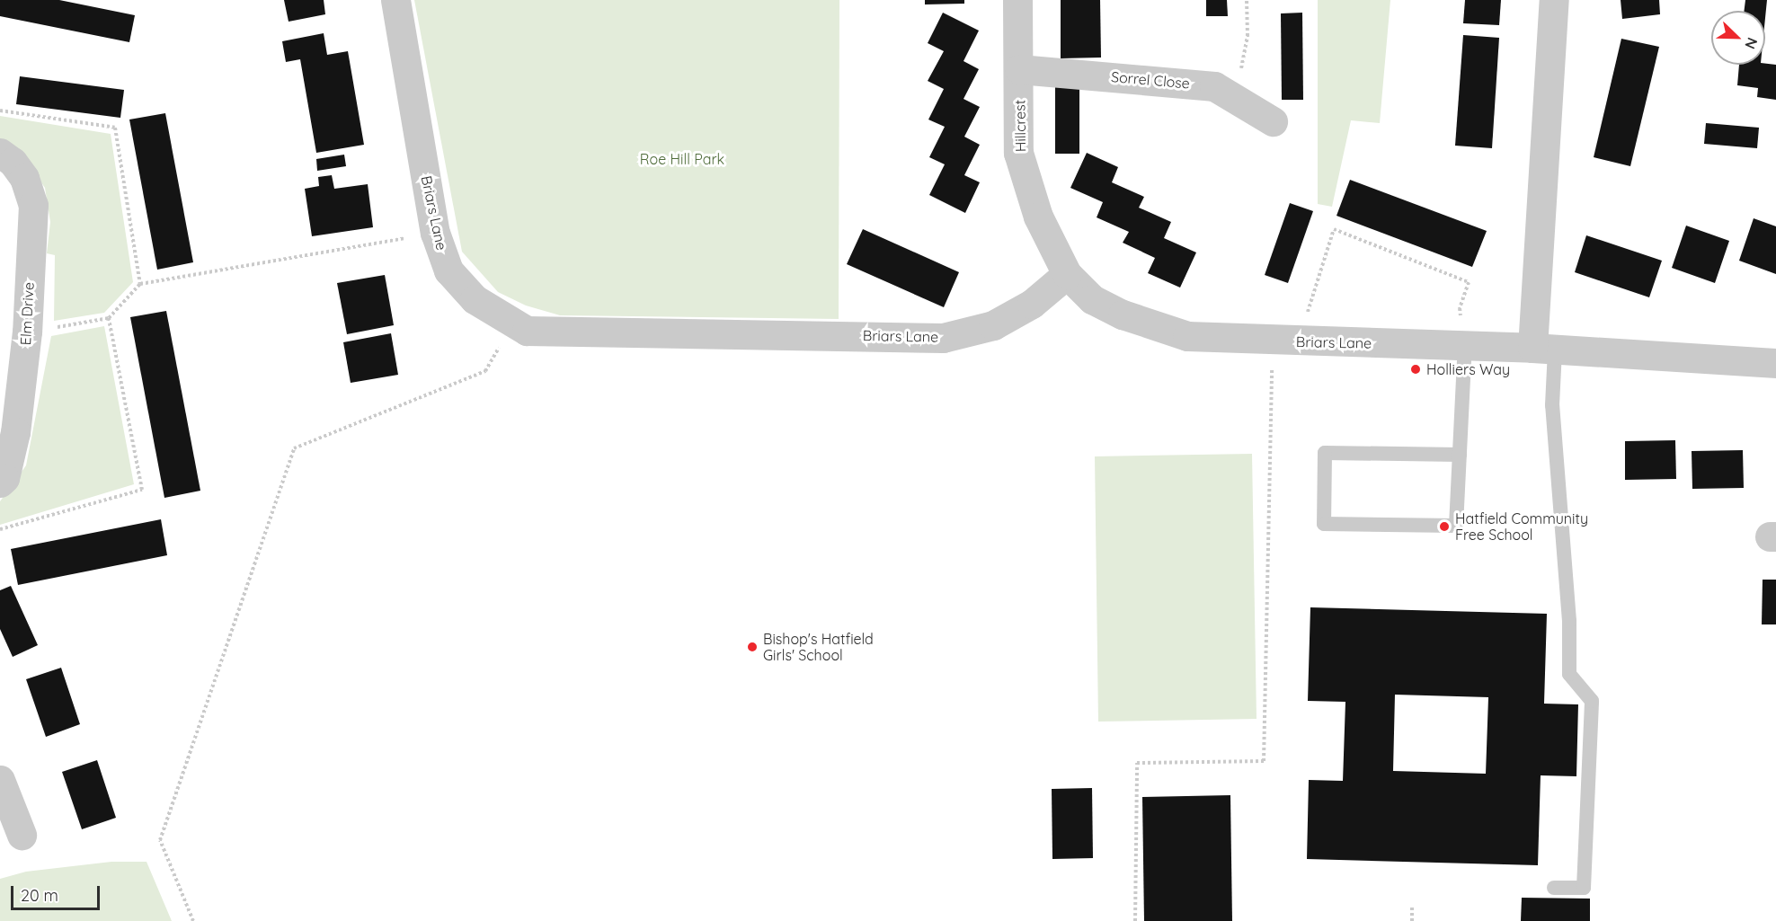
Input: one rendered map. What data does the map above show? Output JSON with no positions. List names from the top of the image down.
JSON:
{
  "streets": {
    "street": [
      "Sorrel Close",
      "Hillcrest",
      "Briars Lane",
      "Elm Drive"
    ]
  },
  "crossings": [
    ["Sorrel Close", "Hillcrest"],
    ["Hillcrest", "Briars Lane"]
  ],
  "parks": ["Roe Hill Park"],
  "places": ["Holliers Way", "Hatfield Community Free School", "Bishop's Hatfield Girls' School"],
  "scale_bar": "20 m",
  "north": "bottom right"
}
